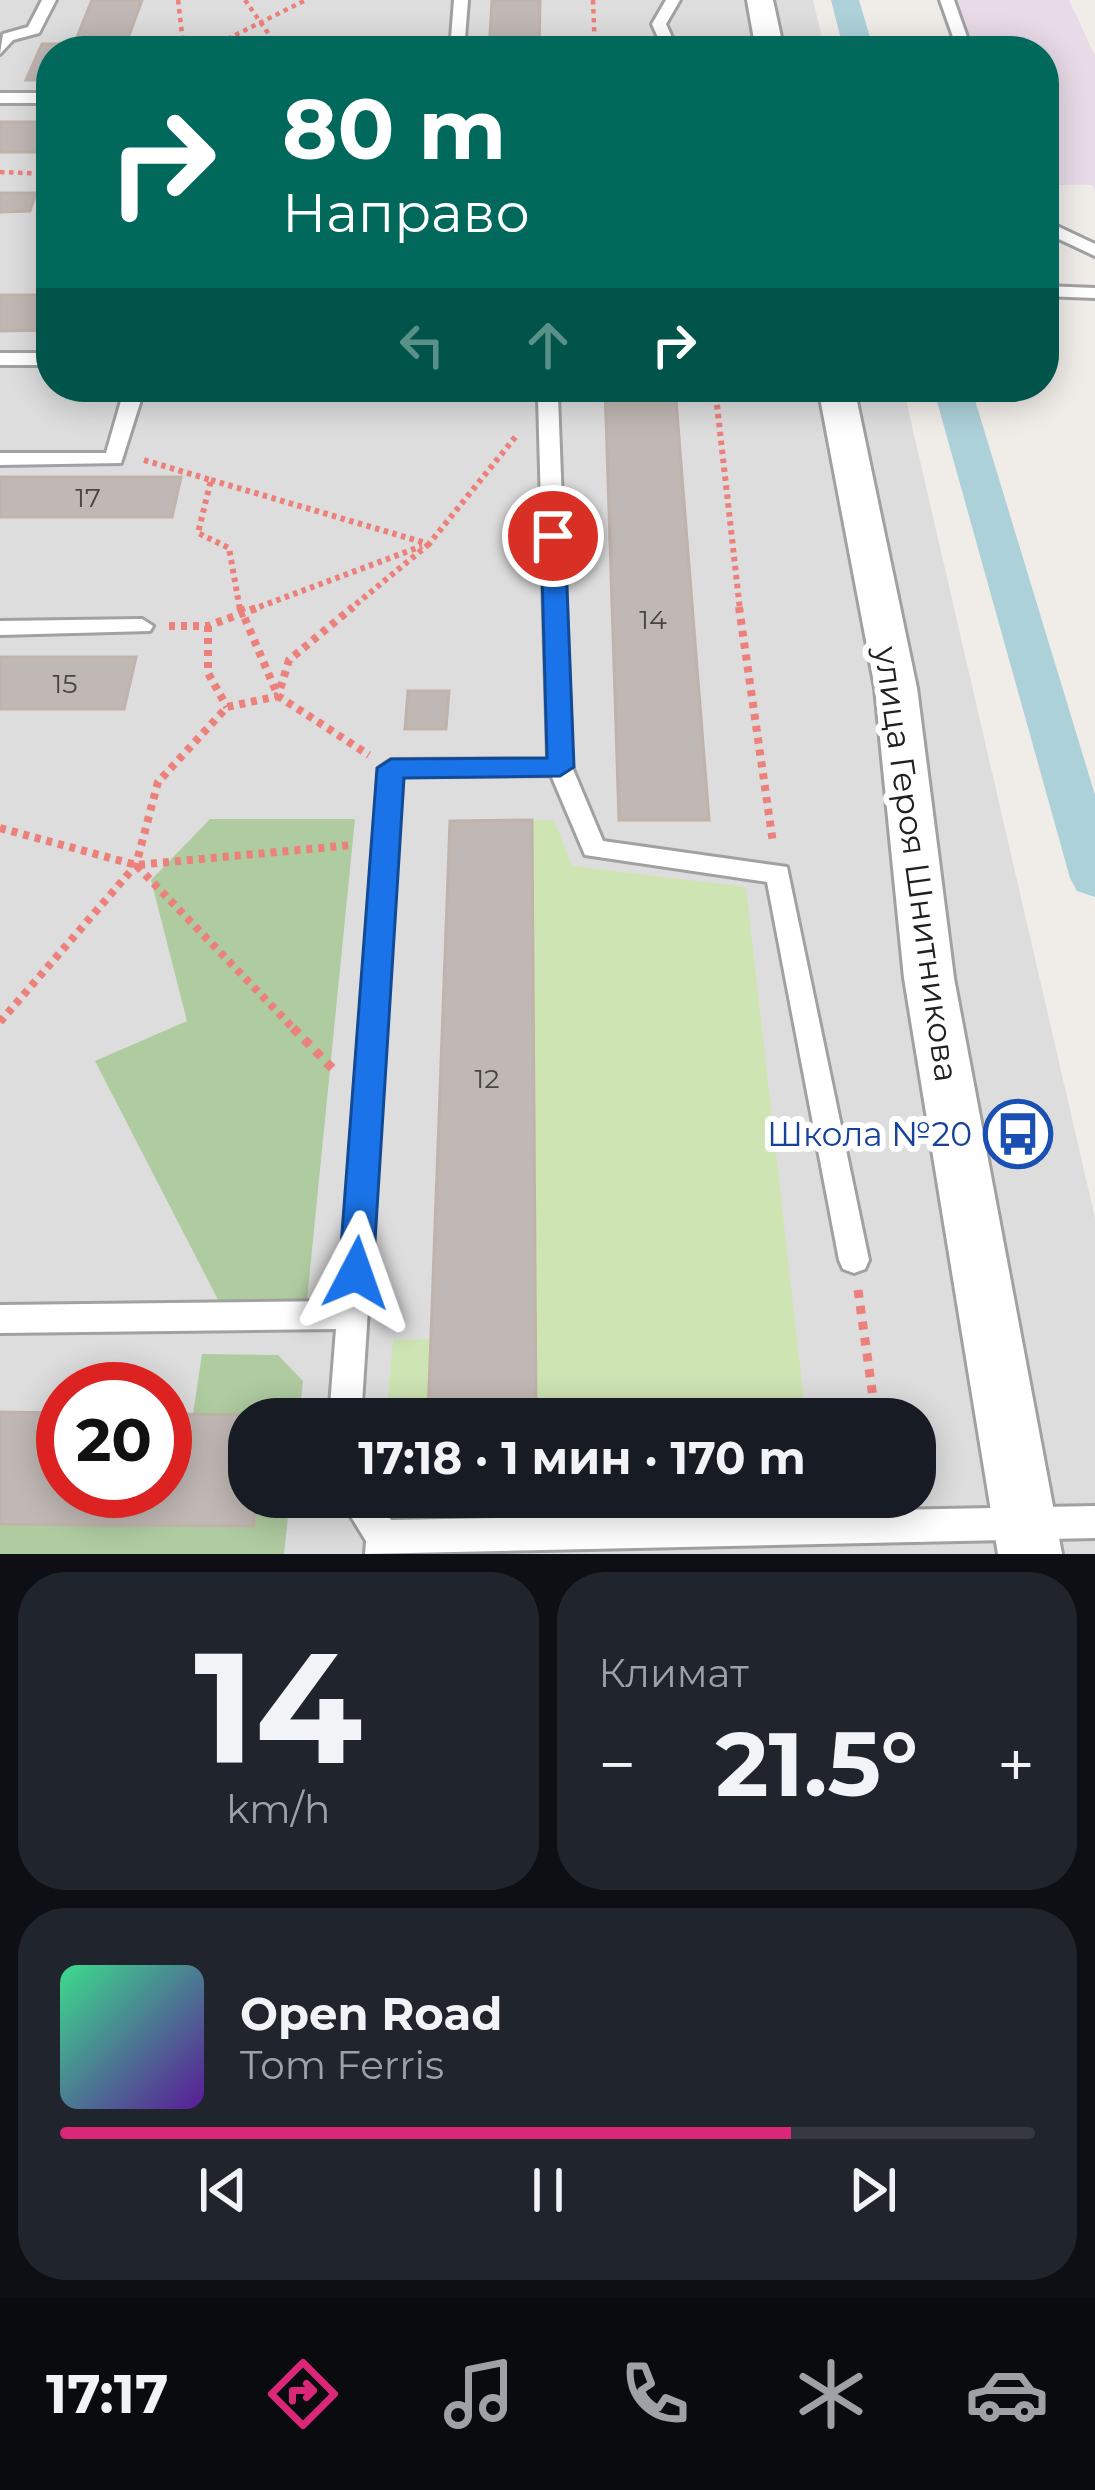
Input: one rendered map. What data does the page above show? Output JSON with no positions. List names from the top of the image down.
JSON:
{
  "streets": {
    "street": ["улица Героя Шнитникова"]
  },
  "places": {
    "bus stop": ["Школа №20"]
  },
  "house_numbers": [
    "17",
    "14",
    "15",
    "12"
  ],
  "page": {
    "turn": ["80 m", "Направо"],
    "limit": "20",
    "trip": "17:18 · 1 мин · 170 m",
    "tile": [
      ["14", "km/h"],
      "Климат"
    ],
    "heat": ["−", "21.5°", "+"],
    "song": ["Open Road", "Tom Ferris"],
    "tabs": "17:17"
  }
}
